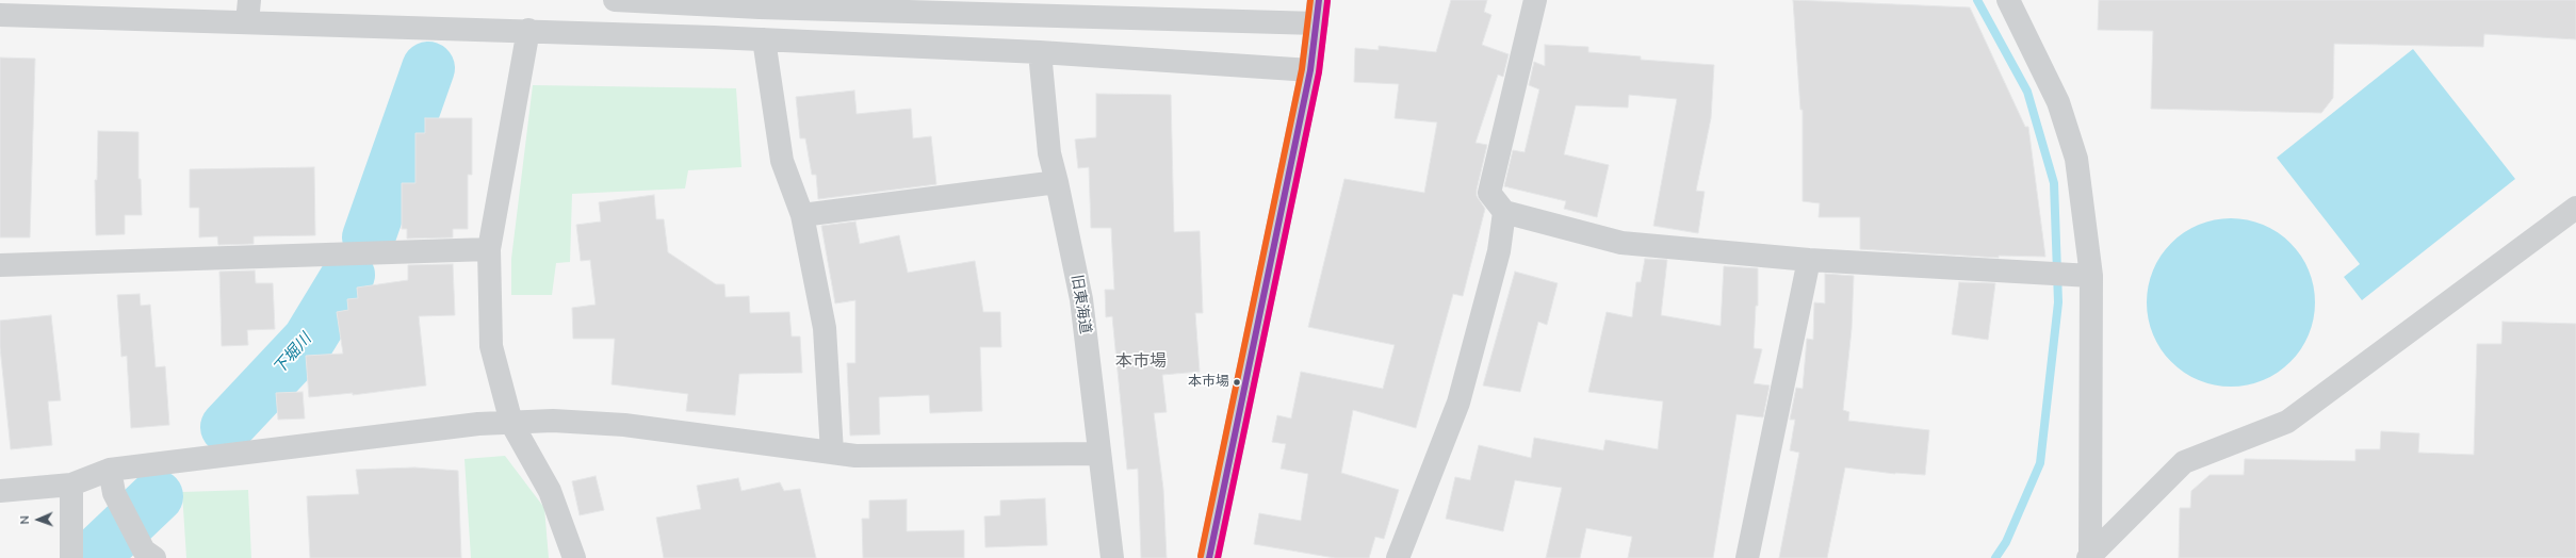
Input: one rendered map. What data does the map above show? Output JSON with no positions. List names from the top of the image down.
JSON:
{
  "streets": {
    "street": ["旧東海道"]
  },
  "districts": ["本市場"],
  "water": ["下堀川"],
  "places": ["本市場"],
  "north": "left"
}
